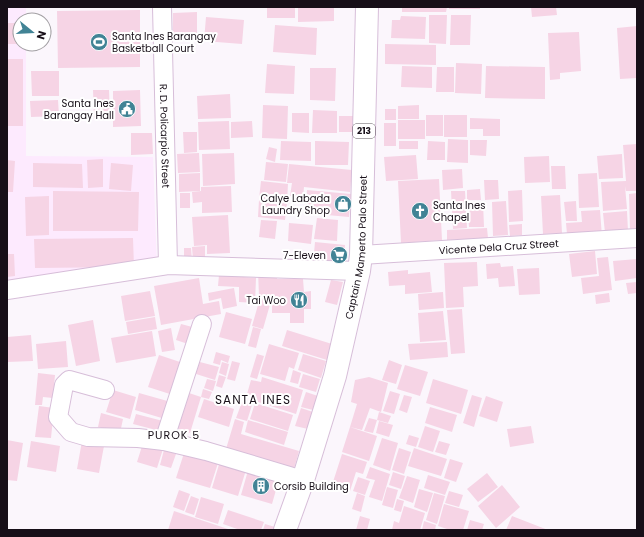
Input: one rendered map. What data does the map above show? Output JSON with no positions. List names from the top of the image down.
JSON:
{
  "streets": {
    "main road": ["213", "Captain Mamerto Palo Street"],
    "street": ["R. D. Policarpio Street", "Vicente Dela Cruz Street"]
  },
  "crossings": [
    ["213", "Captain Mamerto Palo Street"],
    ["Vicente Dela Cruz Street", "Captain Mamerto Palo Street"]
  ],
  "districts": ["SANTA INES", "PUROK 5"],
  "places": {
    "sports": ["Santa Ines Barangay Basketball Court"],
    "public building": ["Santa Ines Barangay Hall"],
    "shop": ["Calye Labada Laundry Shop"],
    "church": ["Santa Ines Chapel"],
    "supermarket": ["7-Eleven"],
    "restaurant": ["Tai Woo"],
    "building": ["Corsib Building"]
  },
  "north": "right"
}
